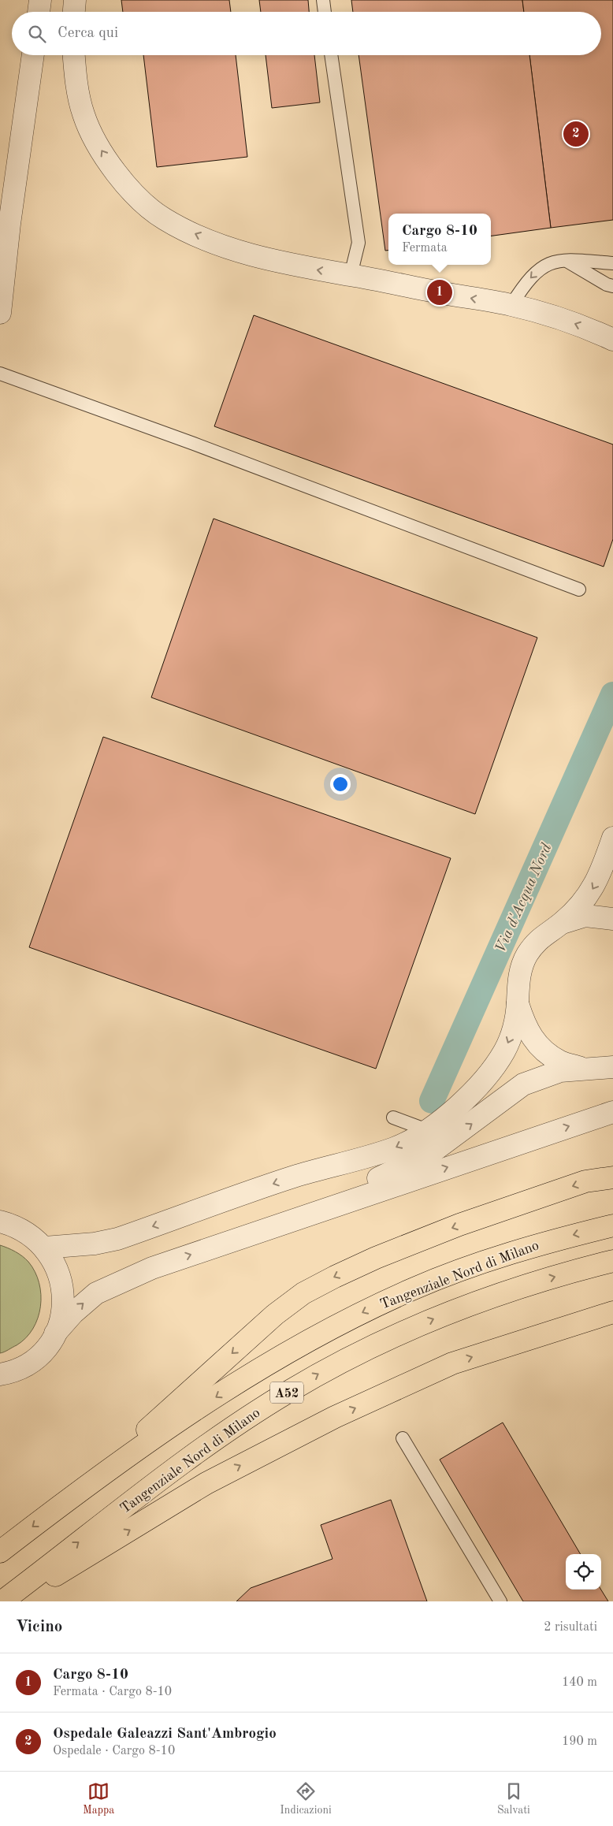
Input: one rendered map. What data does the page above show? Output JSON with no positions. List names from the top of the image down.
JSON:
{
  "streets": {
    "highway": ["Tangenziale Nord di Milano", "A52"]
  },
  "water": ["Via d'Acqua Nord"],
  "page": {
    "search": "Cerca qui",
    "pins": ["2", "1"],
    "popup": ["Cargo 8-10", "Fermata"],
    "heading": ["Vicino", "2 risultati"],
    "list": [
      {
        "mark": "1",
        "name": "Cargo 8-10",
        "note": "Fermata · Cargo 8-10",
        "value": "140 m"
      },
      {
        "mark": "2",
        "name": "Ospedale Galeazzi Sant'Ambrogio",
        "note": "Ospedale · Cargo 8-10",
        "value": "190 m"
      }
    ],
    "nav": ["Mappa", "Indicazioni", "Salvati"]
  }
}
